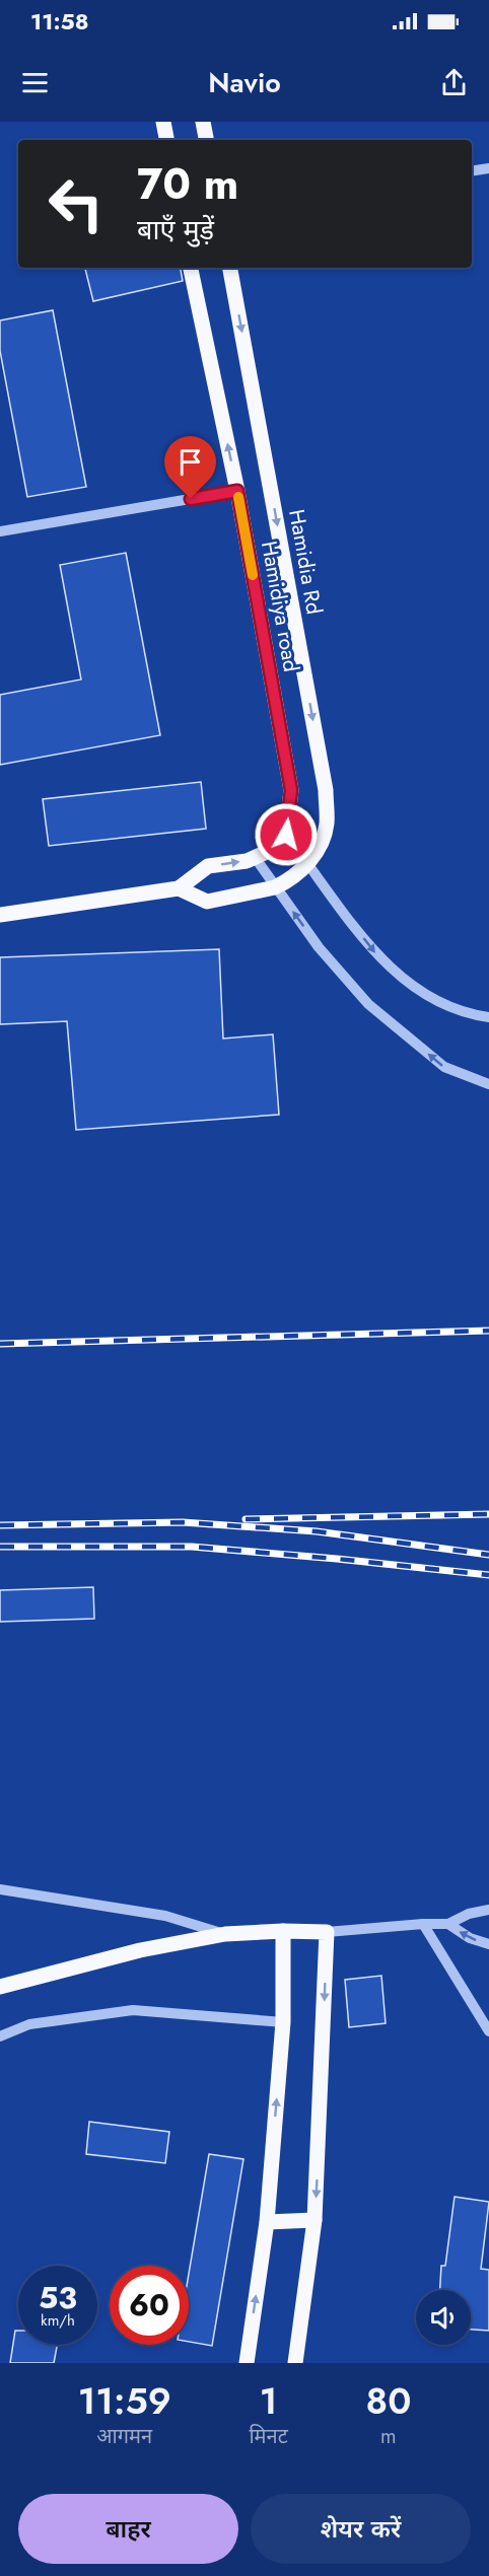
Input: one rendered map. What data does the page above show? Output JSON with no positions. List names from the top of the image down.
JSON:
{
  "streets": {
    "main road": ["Hamidia Rd", "Hamidiya road"]
  },
  "one_way": ["Hamidia Rd", "Hamidiya road"],
  "page": {
    "status": "11:58",
    "header": "Navio",
    "turn": ["70 m", "बाएँ मुड़ें"],
    "speed": "53 km/h",
    "limit": "60",
    "eta": [
      "11:59",
      "आगमन",
      "1",
      "मिनट",
      "80",
      "m"
    ],
    "buttons": ["बाहर", "शेयर करें"]
  }
}
